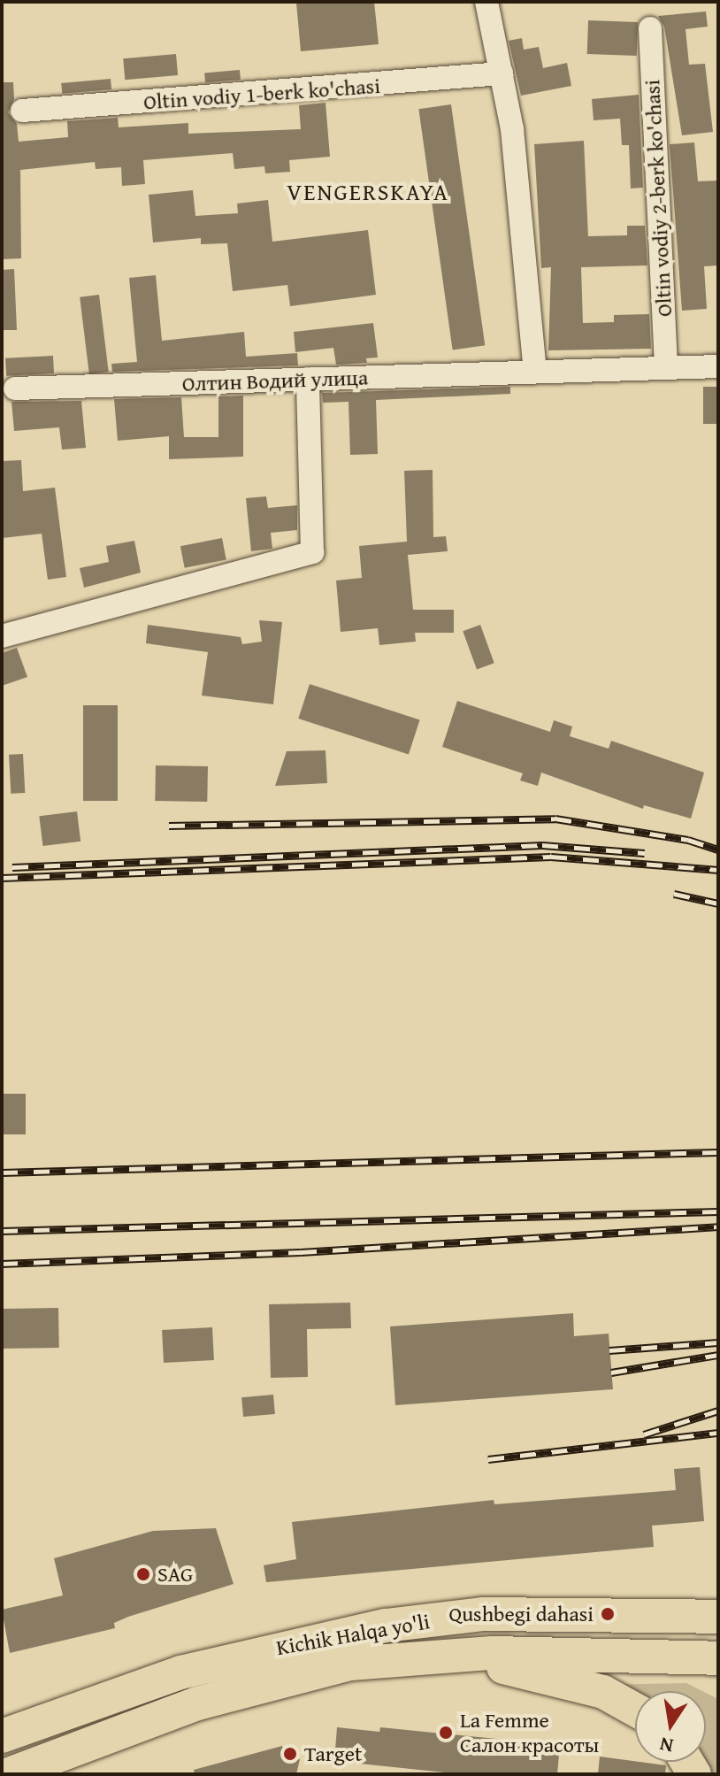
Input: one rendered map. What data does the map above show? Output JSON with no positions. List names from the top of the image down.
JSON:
{
  "streets": {
    "highway": ["Kichik Halqa yo'li"],
    "street": ["Oltin vodiy 1-berk ko'chasi", "Oltin vodiy 2-berk ko'chasi", "Олтин Водий улица"]
  },
  "crossings": [
    ["Oltin vodiy 2-berk ko'chasi", "Олтин Водий улица"]
  ],
  "districts": ["VENGERSKAYA"],
  "places": [
    "SAG",
    "Qushbegi dahasi",
    "La Femme Салон красоты",
    "Target"
  ],
  "north": "bottom"
}
